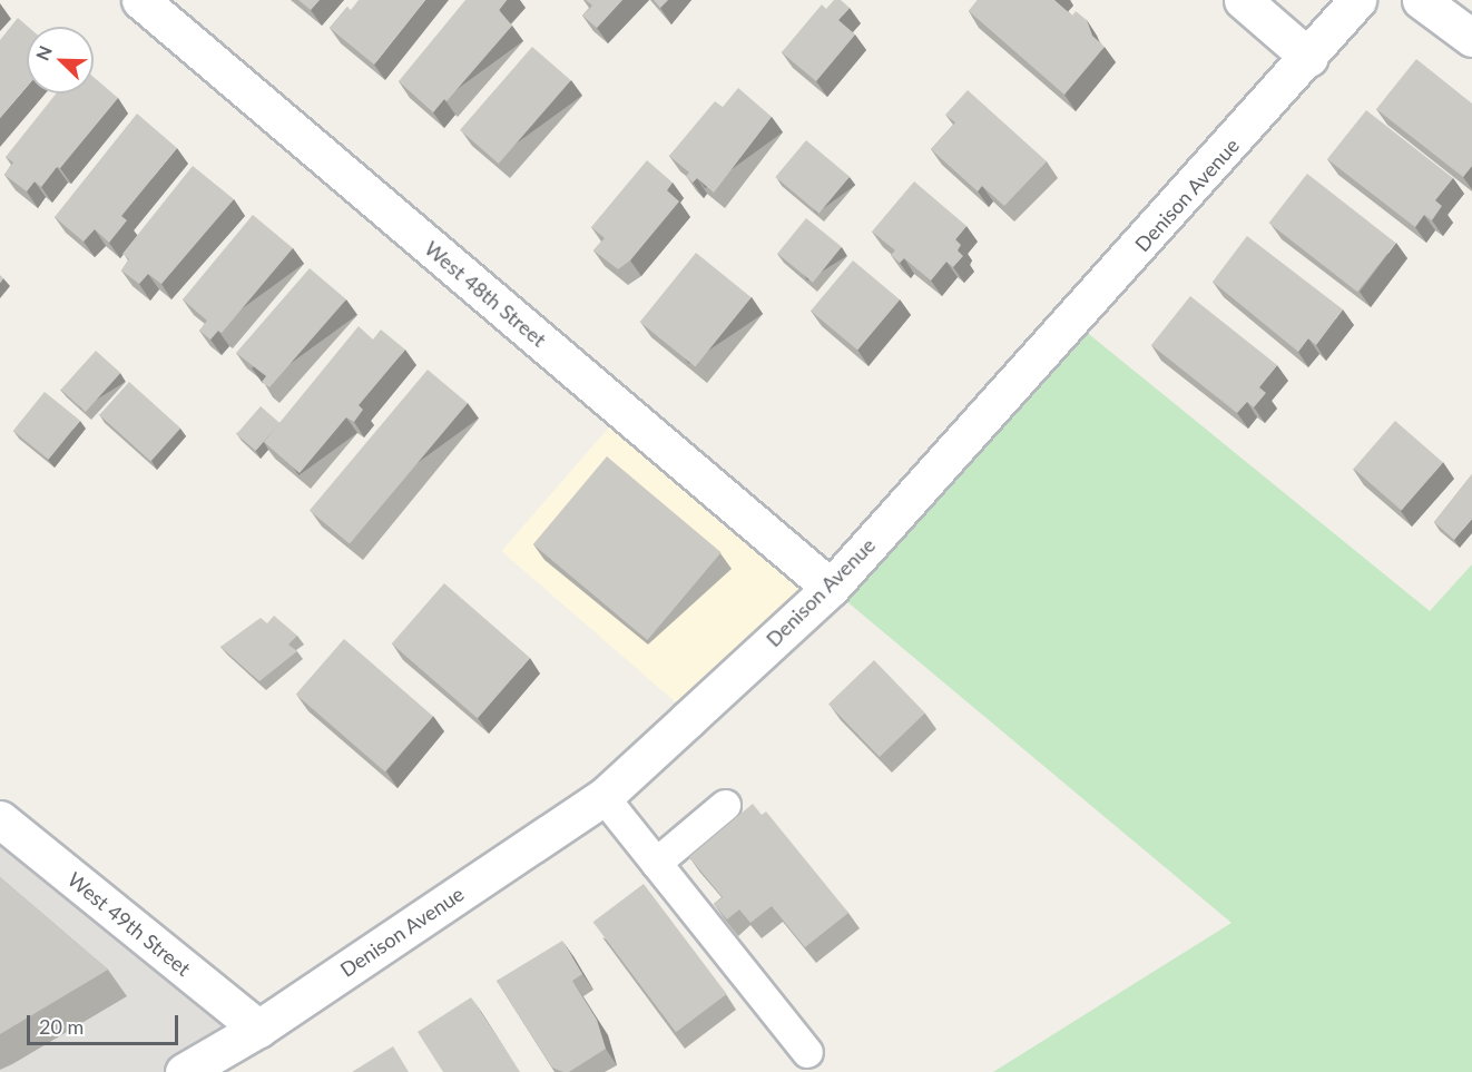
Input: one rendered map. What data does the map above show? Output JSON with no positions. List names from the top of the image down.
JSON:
{
  "streets": {
    "main road": ["Denison Avenue", "West 48th Street", "West 49th Street"]
  },
  "crossings": [
    ["Denison Avenue", "West 48th Street"],
    ["Denison Avenue", "West 49th Street"]
  ],
  "scale_bar": "20 m",
  "north": "top left"
}
